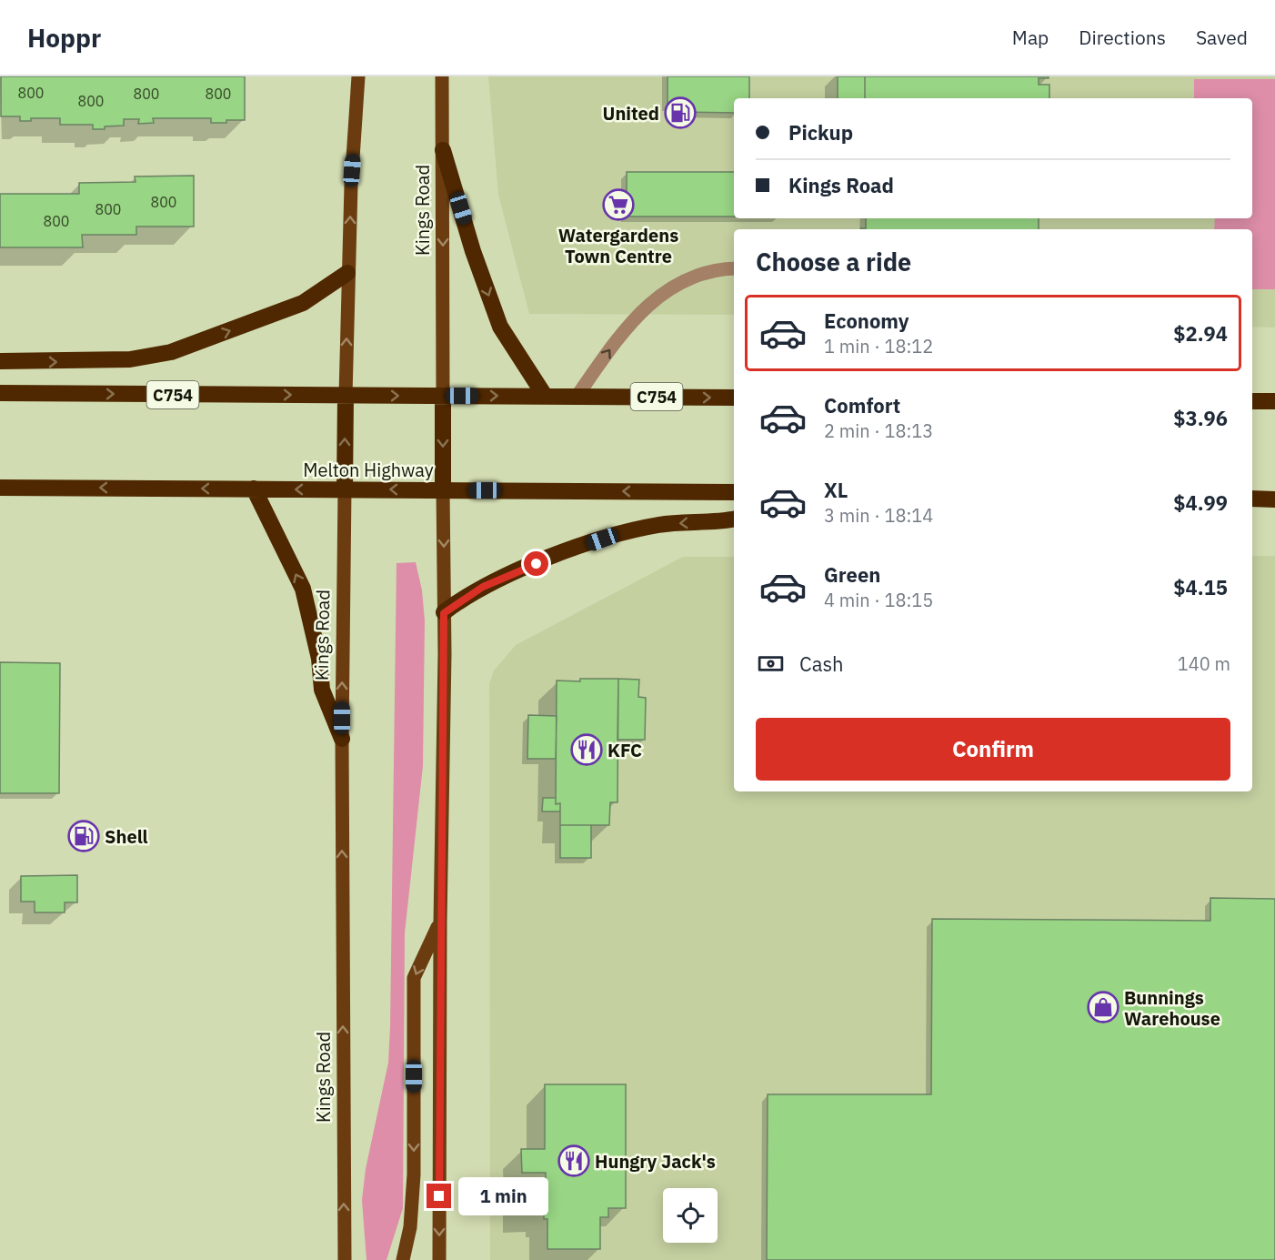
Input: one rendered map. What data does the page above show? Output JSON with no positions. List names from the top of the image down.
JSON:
{
  "streets": {
    "highway": ["Kings Road", "C754", "Melton Highway"]
  },
  "crossings": [
    ["Kings Road", "C754"],
    ["Kings Road", "Melton Highway"]
  ],
  "places": {
    "fuel station": ["United", "Shell"],
    "supermarket": ["Watergardens Town Centre"],
    "restaurant": ["KFC", "Hungry Jack's"],
    "shop": ["Bunnings Warehouse"]
  },
  "house_numbers": [
    "800",
    "800",
    "800",
    "800",
    "800",
    "800",
    "800"
  ],
  "page": {
    "header": "Hoppr",
    "nav": ["Map", "Directions", "Saved"],
    "banner": ["Pickup", "Kings Road"],
    "heading": "Choose a ride",
    "list": [
      {
        "name": "Economy",
        "note": "1 min · 18:12",
        "value": "$2.94"
      },
      {
        "name": "Comfort",
        "note": "2 min · 18:13",
        "value": "$3.96"
      },
      {
        "name": "XL",
        "note": "3 min · 18:14",
        "value": "$4.99"
      },
      {
        "name": "Green",
        "note": "4 min · 18:15",
        "value": "$4.15"
      }
    ],
    "pay": ["Cash", "140 m"],
    "buttons": "Confirm",
    "bubble": "1 min"
  }
}
